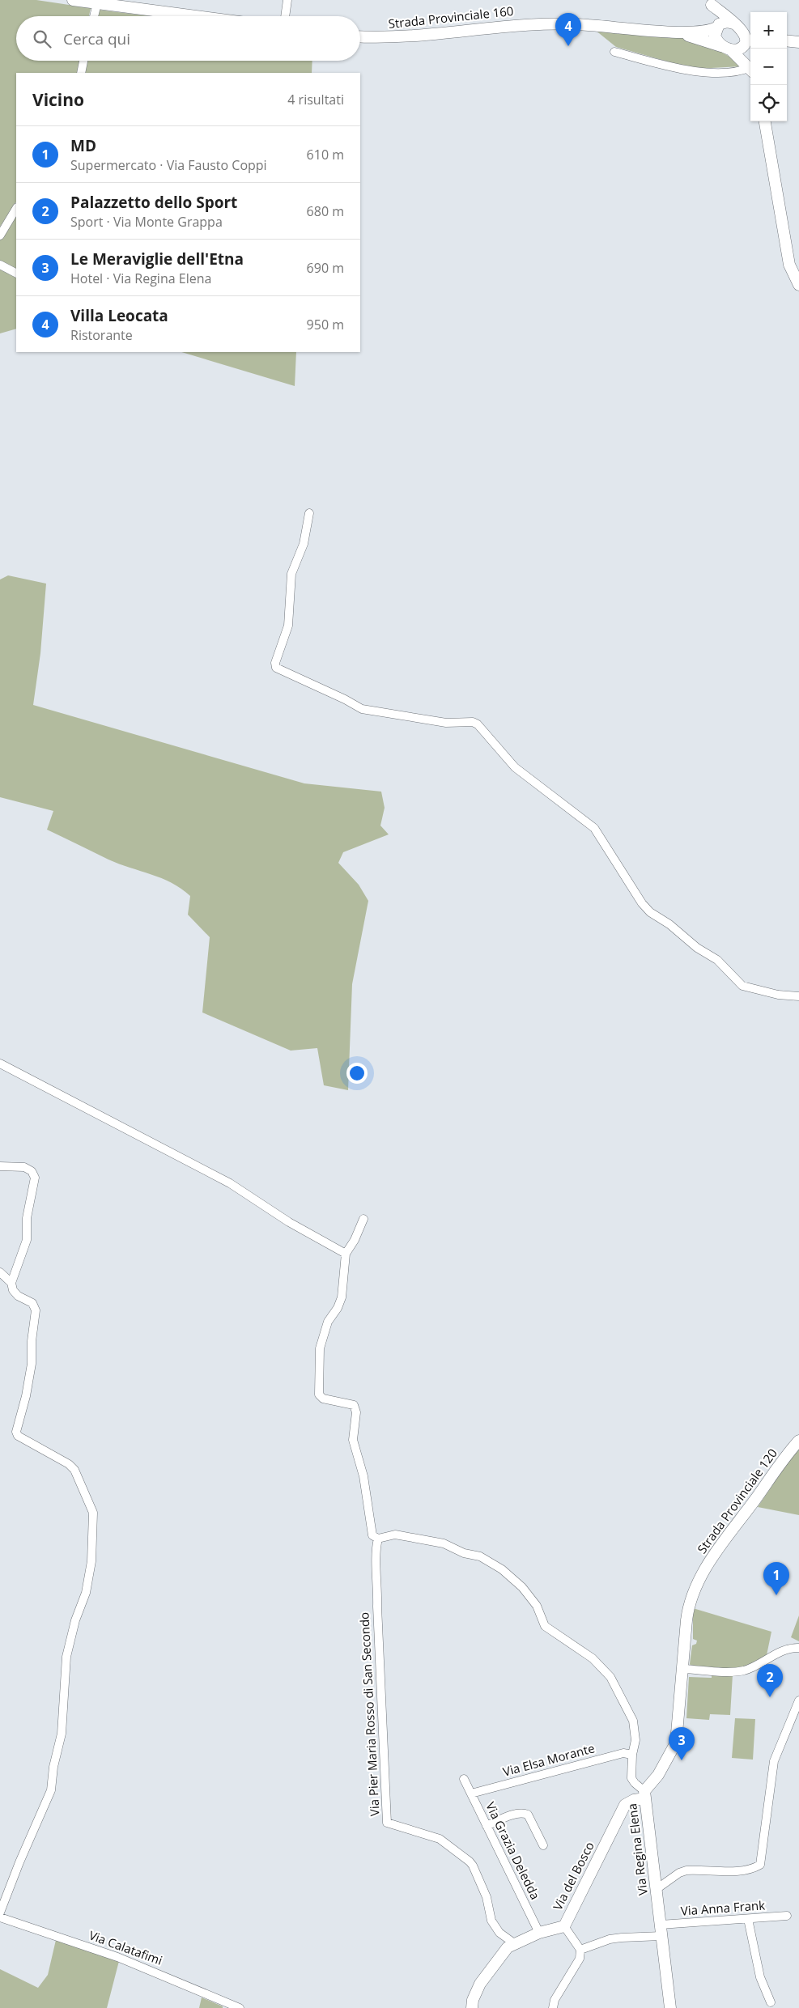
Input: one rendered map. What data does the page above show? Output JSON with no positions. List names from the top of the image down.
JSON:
{
  "streets": {
    "street": [
      "Strada Provinciale 160",
      "Strada Provinciale 120",
      "Via Pier Maria Rosso di San Secondo",
      "Via Elsa Morante",
      "Via Regina Elena",
      "Via Grazia Deledda",
      "Via del Bosco",
      "Via Anna Frank",
      "Via Calatafimi"
    ]
  },
  "crossings": [
    ["Strada Provinciale 120", "Via Regina Elena"],
    ["Via Pier Maria Rosso di San Secondo", "Via del Bosco"],
    ["Via Elsa Morante", "Via Grazia Deledda"],
    ["Via Regina Elena", "Via del Bosco"],
    ["Via Regina Elena", "Via Anna Frank"],
    ["Via Grazia Deledda", "Via del Bosco"]
  ],
  "page": {
    "map_buttons": ["+", "−"],
    "pins": [
      "4",
      "1",
      "2",
      "3"
    ],
    "search": "Cerca qui",
    "heading": ["Vicino", "4 risultati"],
    "list": [
      {
        "mark": "1",
        "name": "MD",
        "note": "Supermercato · Via Fausto Coppi",
        "value": "610 m"
      },
      {
        "mark": "2",
        "name": "Palazzetto dello Sport",
        "note": "Sport · Via Monte Grappa",
        "value": "680 m"
      },
      {
        "mark": "3",
        "name": "Le Meraviglie dell'Etna",
        "note": "Hotel · Via Regina Elena",
        "value": "690 m"
      },
      {
        "mark": "4",
        "name": "Villa Leocata",
        "note": "Ristorante",
        "value": "950 m"
      }
    ]
  }
}
